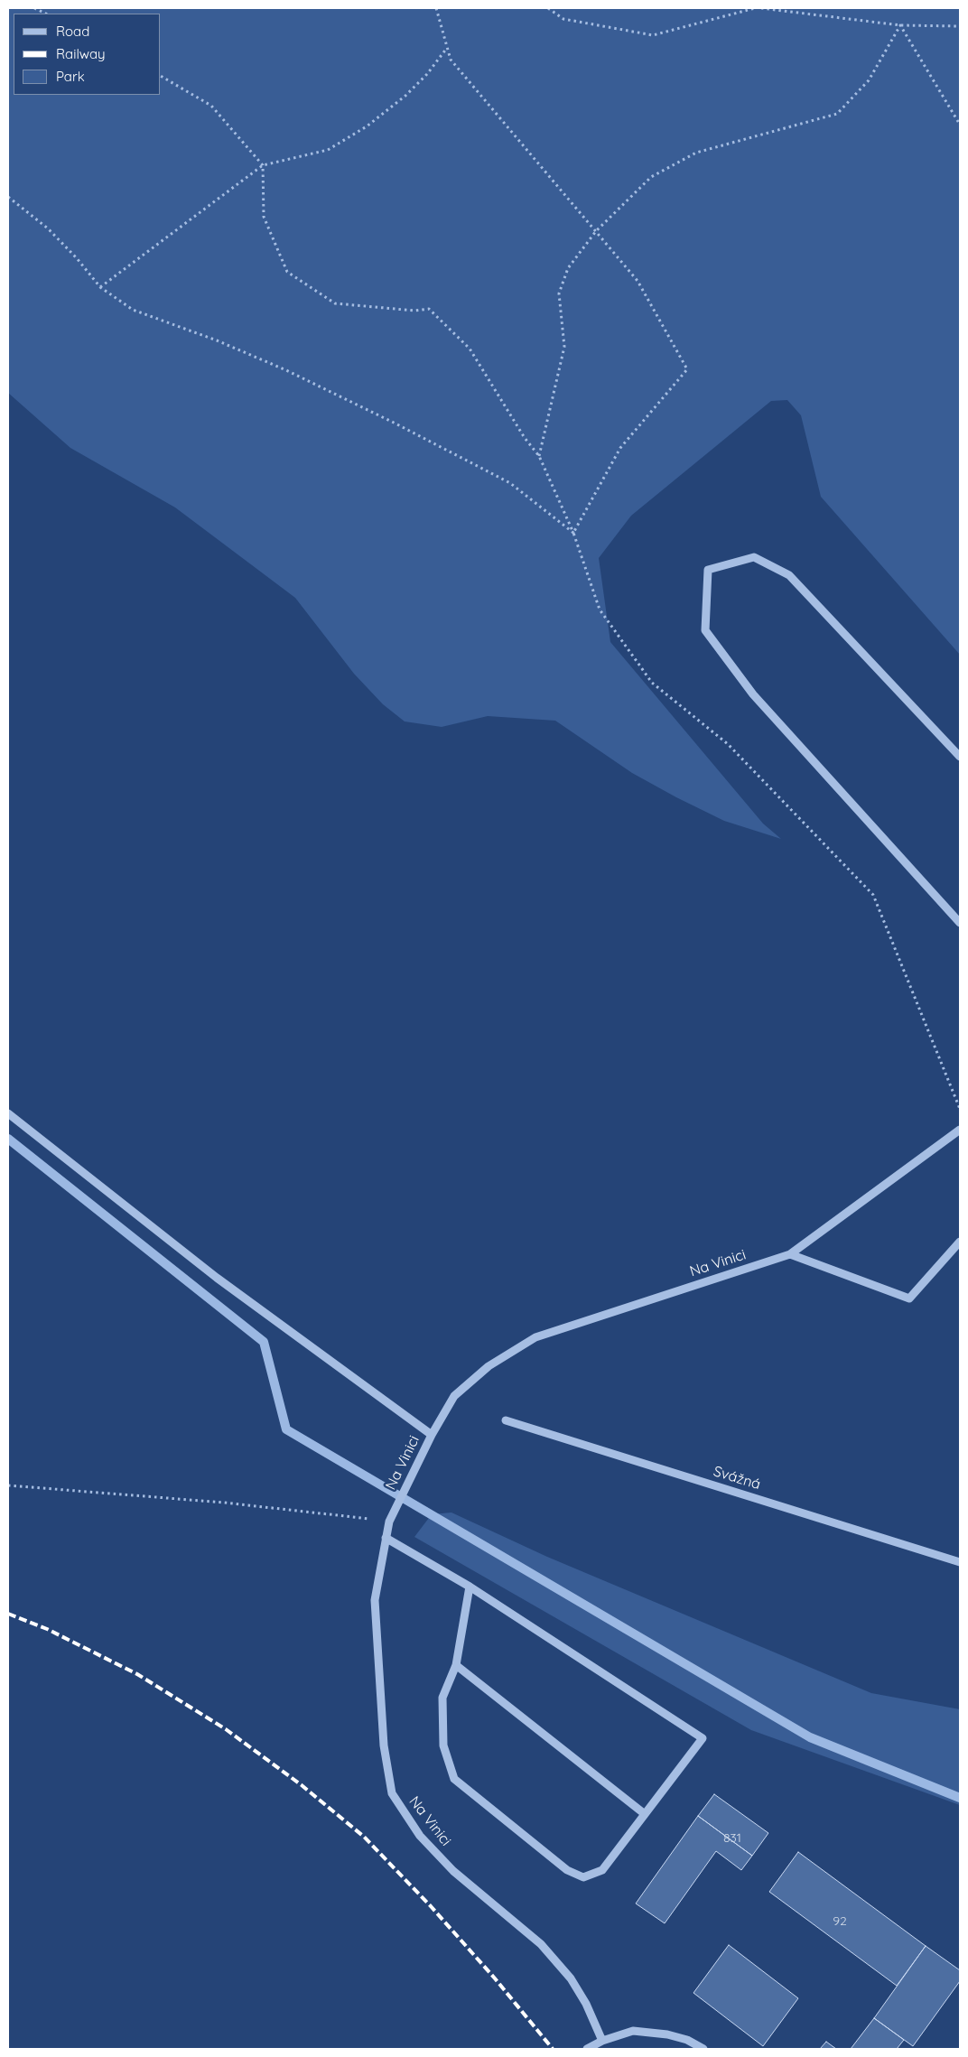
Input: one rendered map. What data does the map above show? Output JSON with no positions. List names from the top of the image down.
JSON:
{
  "streets": {
    "street": ["Na Vinici", "Svážná"]
  },
  "house_numbers": ["831", "92"],
  "legend": ["Road", "Railway", "Park"]
}
